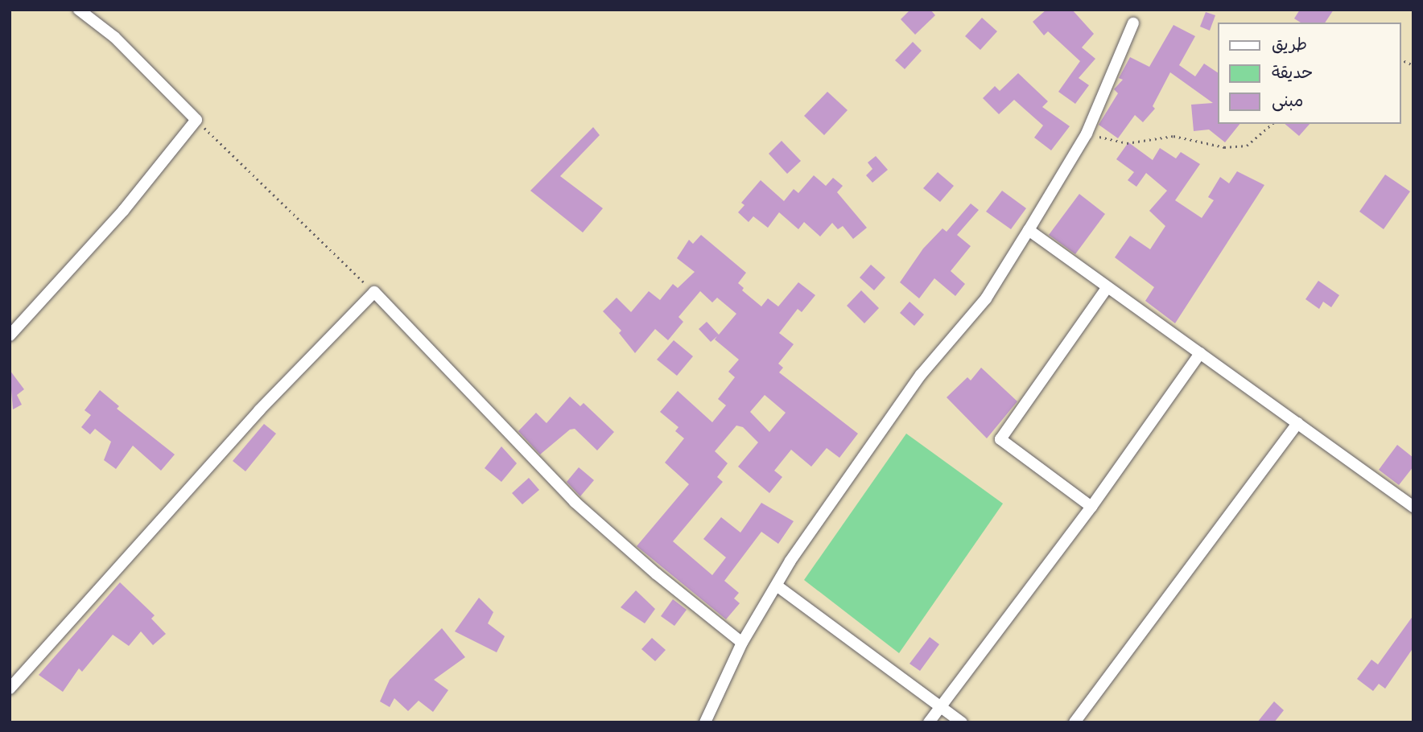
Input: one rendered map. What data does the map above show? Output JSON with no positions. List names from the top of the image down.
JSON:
{
  "legend": ["طريق", "حديقة", "مبنى"]
}
